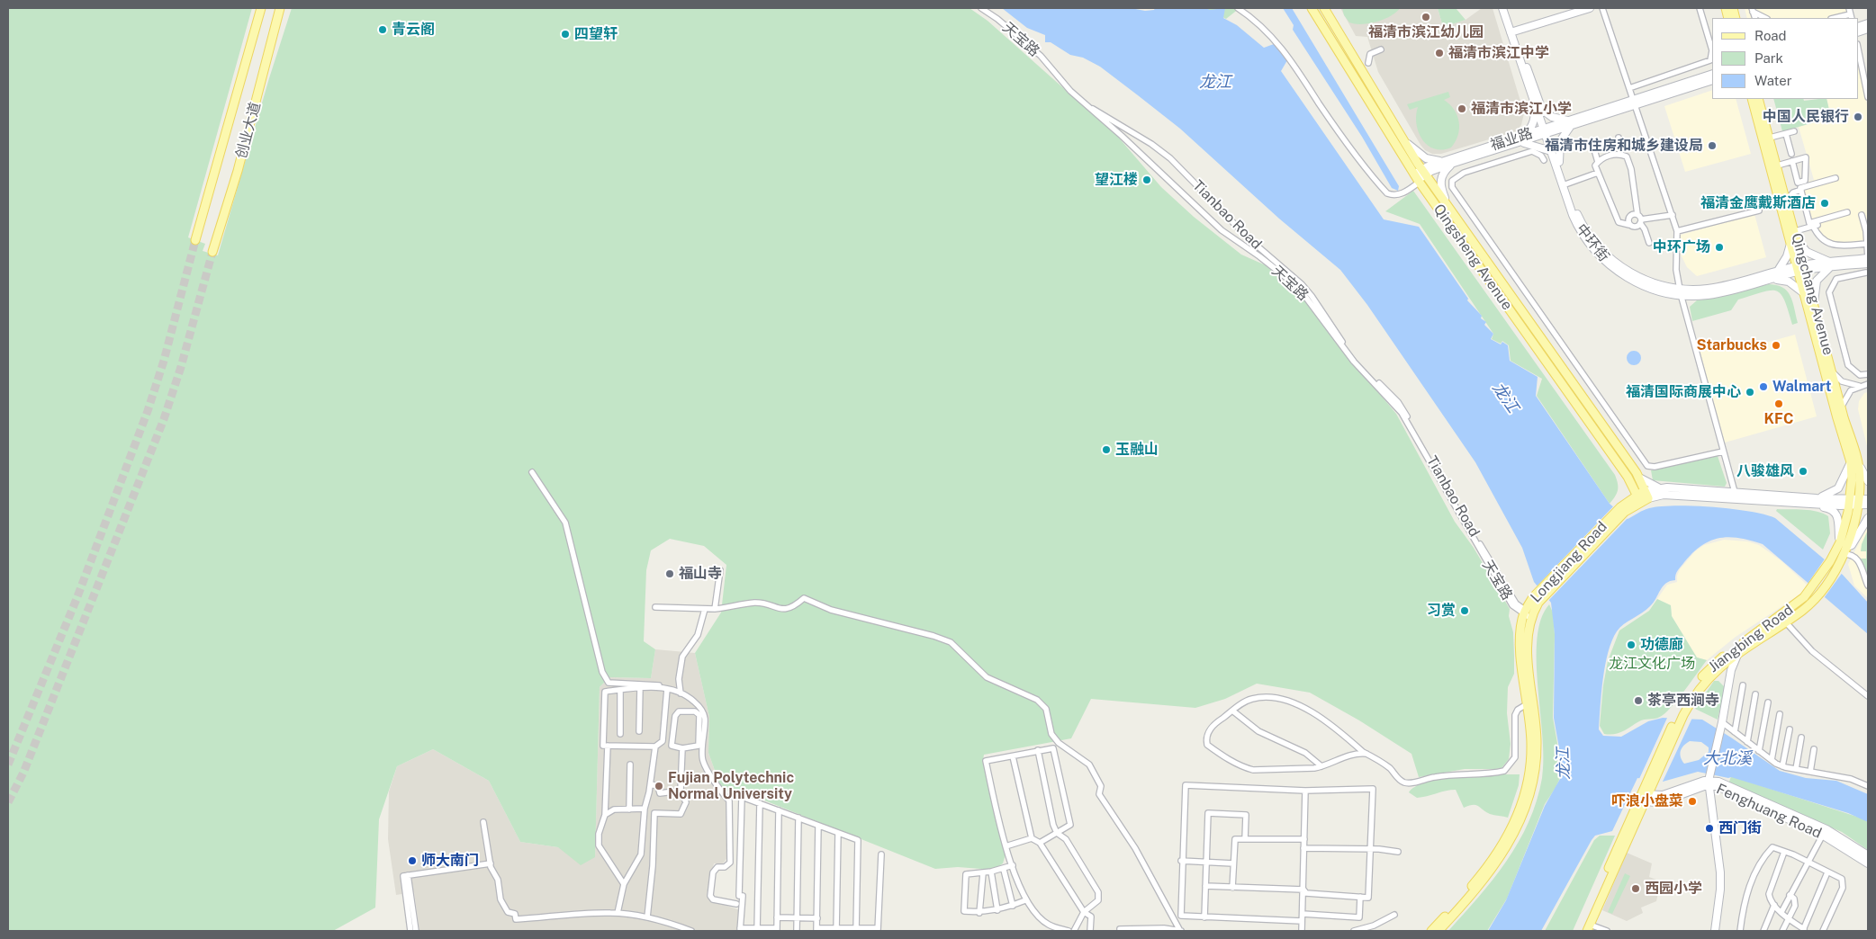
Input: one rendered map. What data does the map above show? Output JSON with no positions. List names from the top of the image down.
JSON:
{
  "streets": {
    "main road": [
      "创业大道",
      "Qingsheng Avenue",
      "Qingchang Avenue",
      "Longjiang Road",
      "Jiangbing Road"
    ],
    "street": [
      "天宝路",
      "福业路",
      "Tianbao Road",
      "中环街",
      "Fenghuang Road"
    ]
  },
  "crossings": [
    ["天宝路", "Tianbao Road"],
    ["天宝路", "Longjiang Road"],
    ["福业路", "中环街"],
    ["福业路", "Qingsheng Avenue"],
    ["Tianbao Road", "Longjiang Road"],
    ["中环街", "Qingchang Avenue"],
    ["Qingsheng Avenue", "Longjiang Road"],
    ["Qingchang Avenue", "Longjiang Road"]
  ],
  "water": ["龙江", "大北溪"],
  "parks": ["龙江文化广场"],
  "places": [
    "福清市滨江幼儿园",
    "青云阁",
    "四望轩",
    "福清市滨江中学",
    "福清市滨江小学",
    "中国人民银行",
    "福清市住房和城乡建设局",
    "望江楼",
    "福清金鹰戴斯酒店",
    "中环广场",
    "Starbucks",
    "Walmart",
    "福清国际商展中心",
    "KFC",
    "玉融山",
    "八骏雄风",
    "福山寺",
    "习赏",
    "功德廊",
    "茶亭西涧寺",
    "Fujian Polytechnic Normal University",
    "吓浪小盘菜",
    "西门街",
    "师大南门",
    "西园小学"
  ],
  "legend": ["Road", "Park", "Water"]
}
